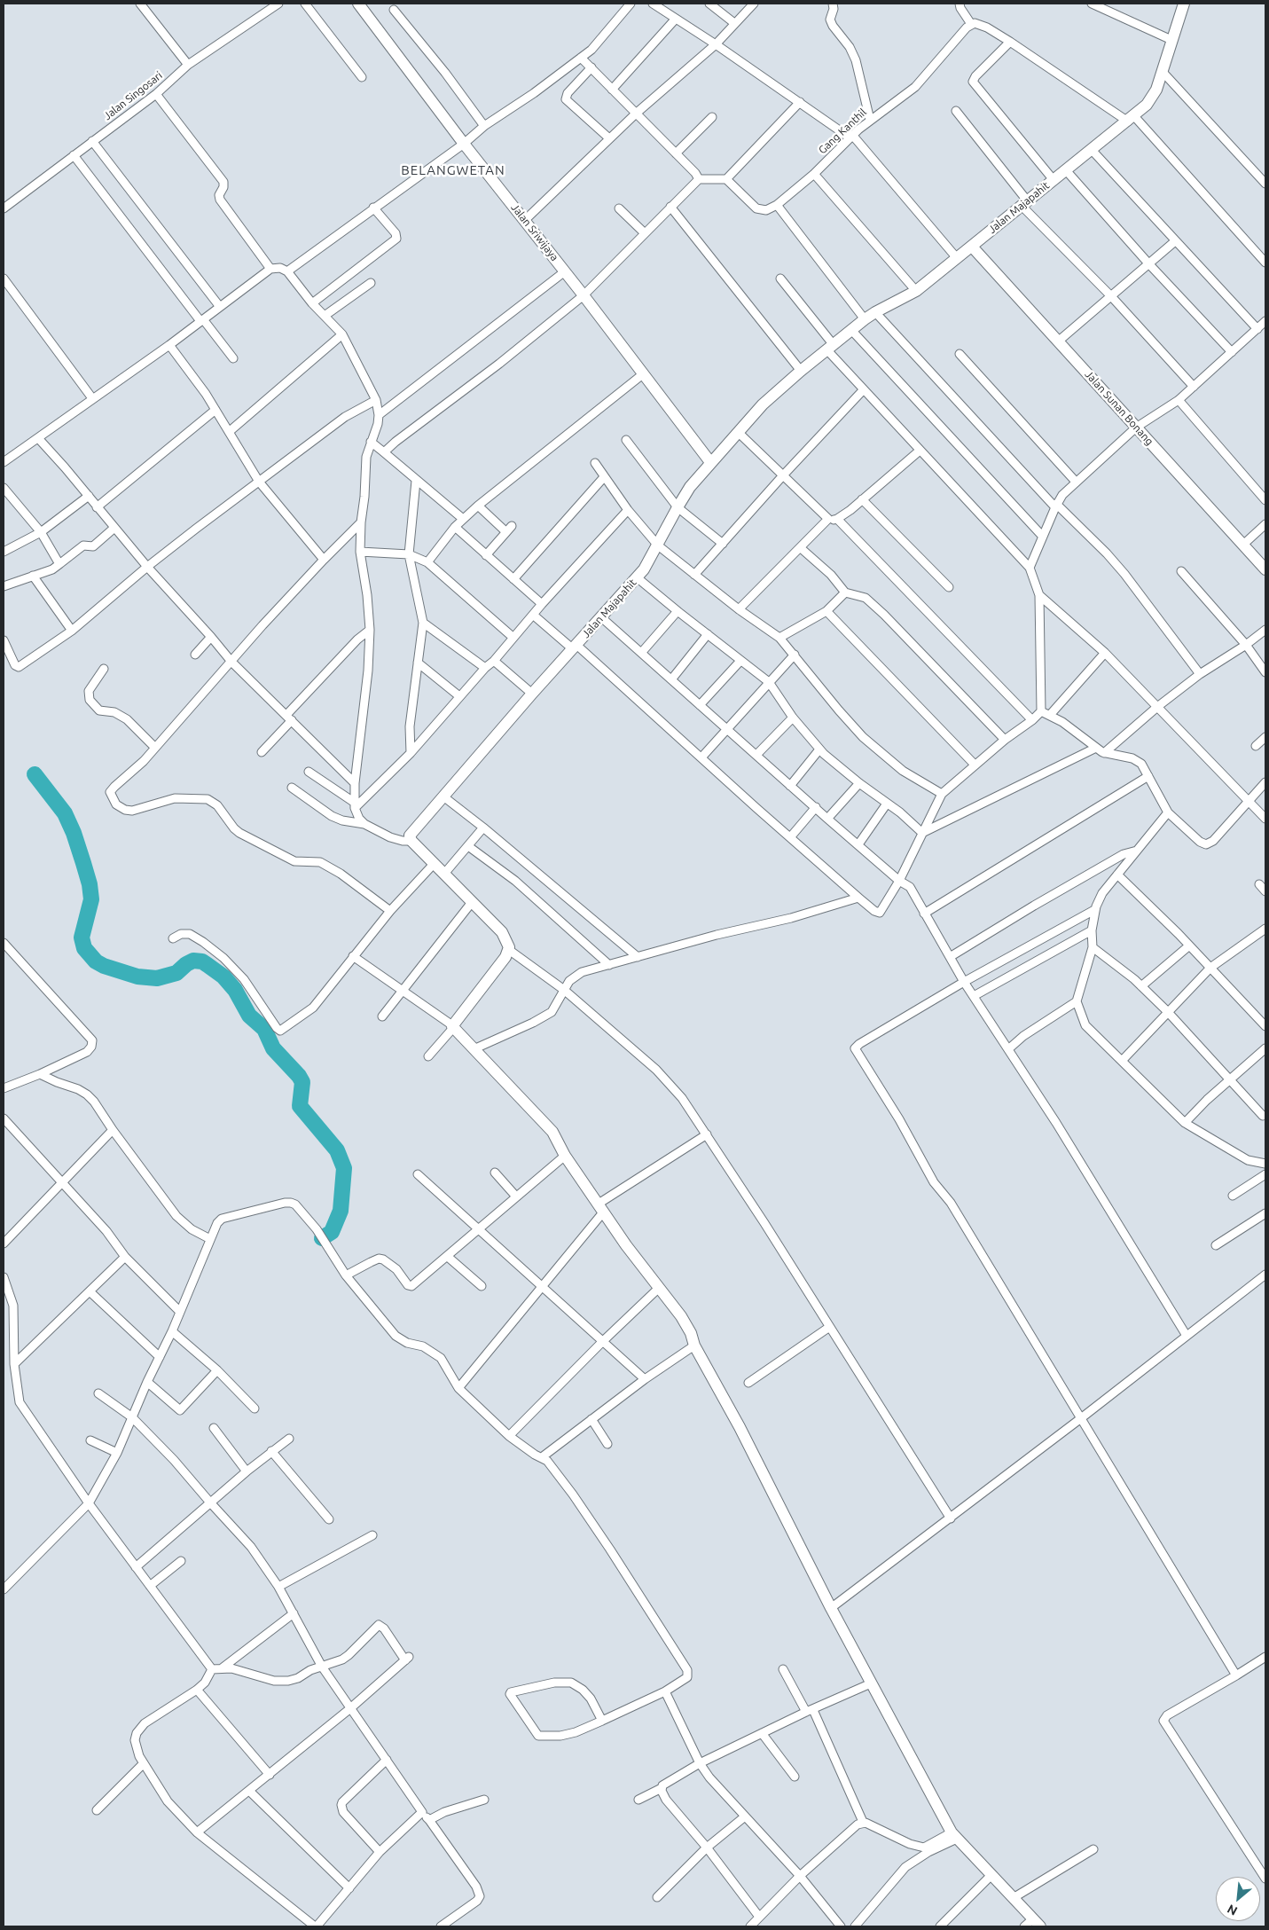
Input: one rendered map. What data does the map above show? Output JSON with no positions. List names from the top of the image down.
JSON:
{
  "streets": {
    "street": [
      "Jalan Singosari",
      "Gang Kanthil",
      "Jalan Majapahit",
      "Jalan Sriwijaya",
      "Jalan Sunan Bonang"
    ]
  },
  "crossings": [
    ["Jalan Majapahit", "Jalan Sriwijaya"],
    ["Jalan Majapahit", "Jalan Sunan Bonang"]
  ],
  "districts": ["BELANGWETAN"],
  "north": "bottom left"
}
